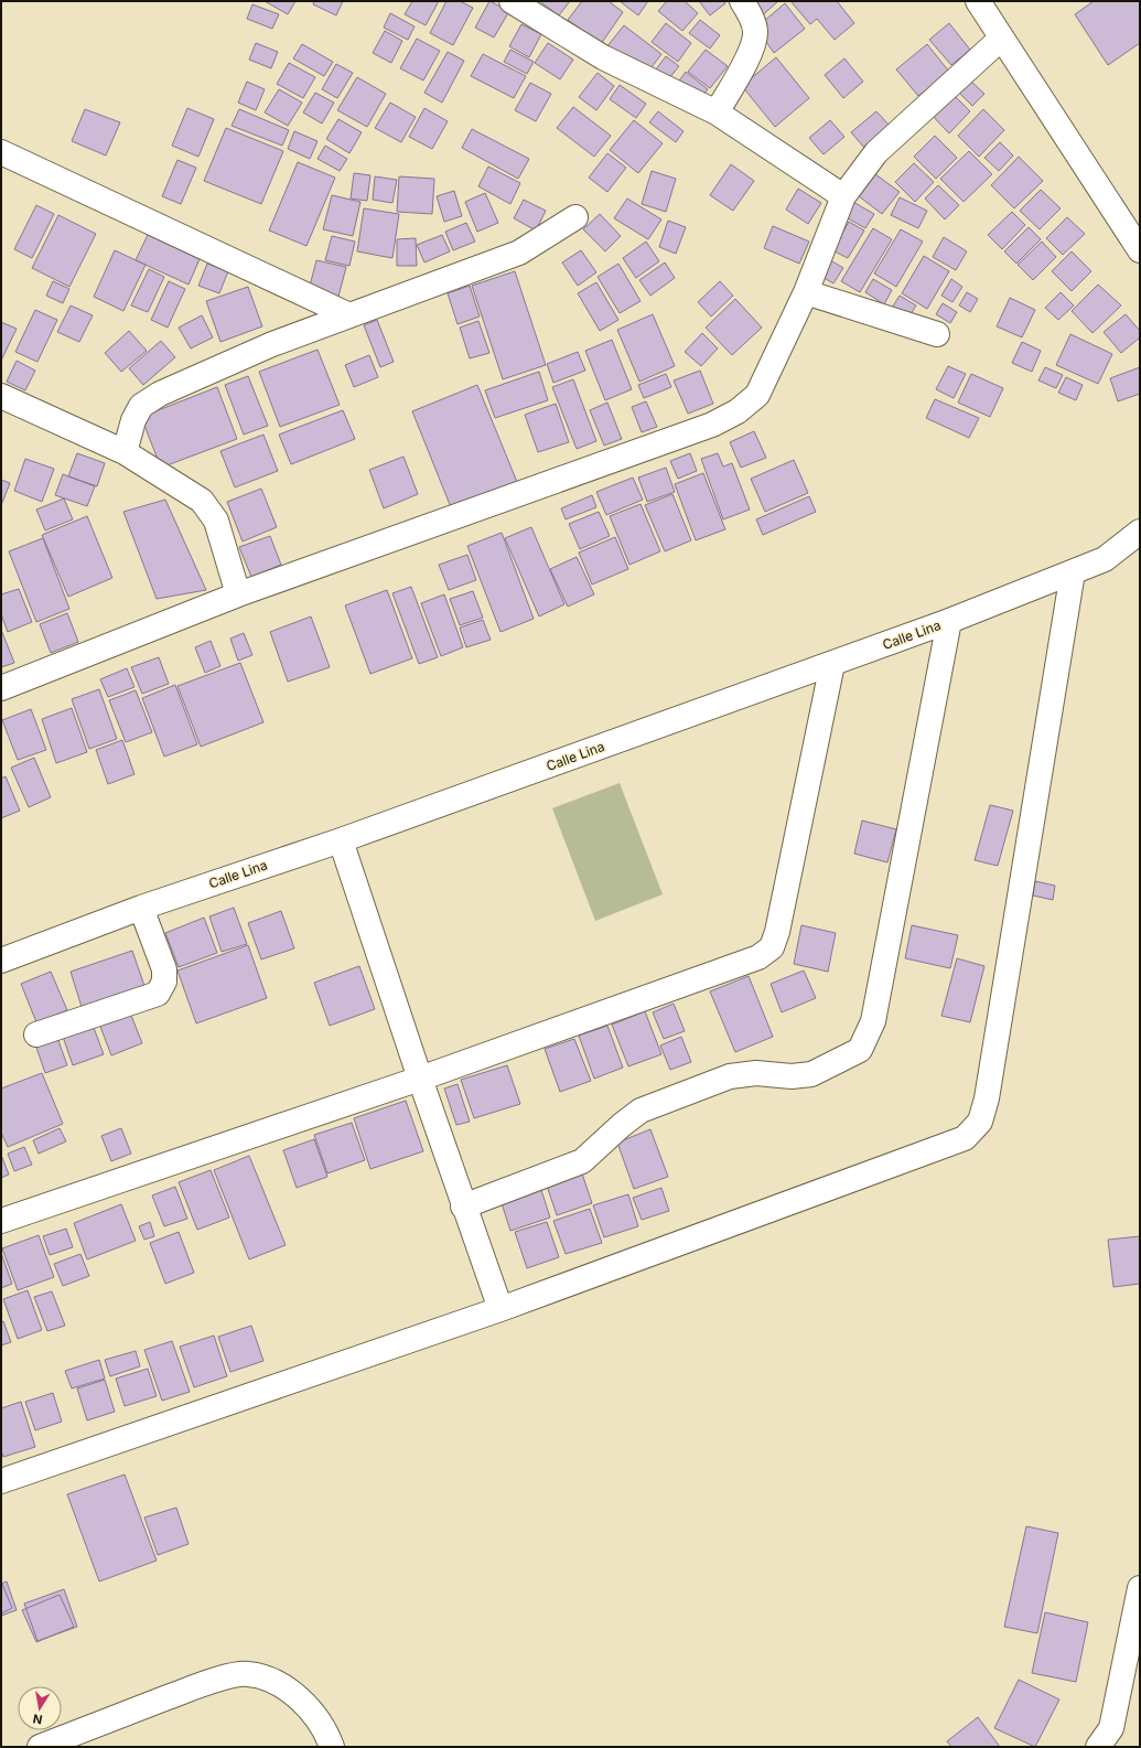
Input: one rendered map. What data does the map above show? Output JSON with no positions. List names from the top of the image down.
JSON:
{
  "streets": {
    "street": ["Calle Lina"]
  },
  "north": "bottom"
}
